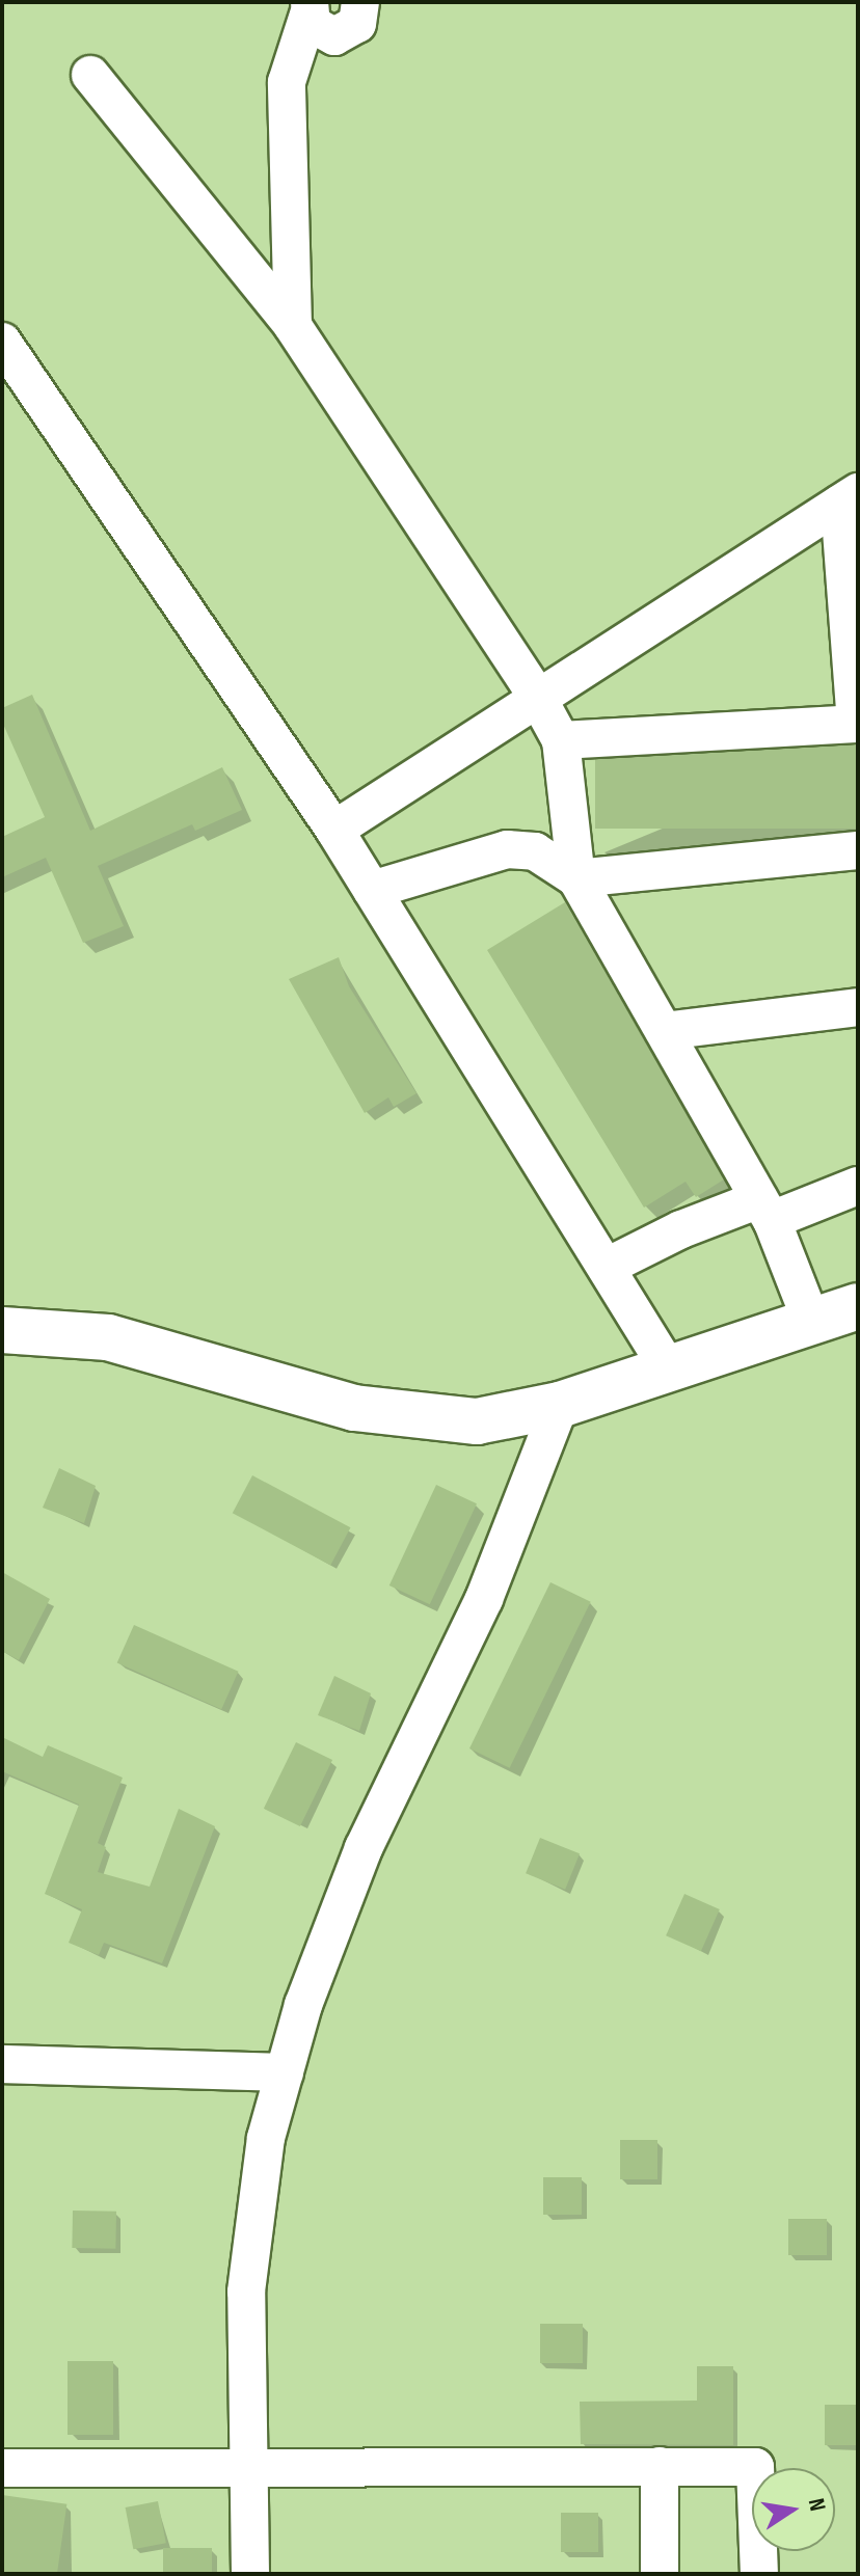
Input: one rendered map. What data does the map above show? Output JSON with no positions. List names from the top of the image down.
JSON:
{
  "north": "right"
}
